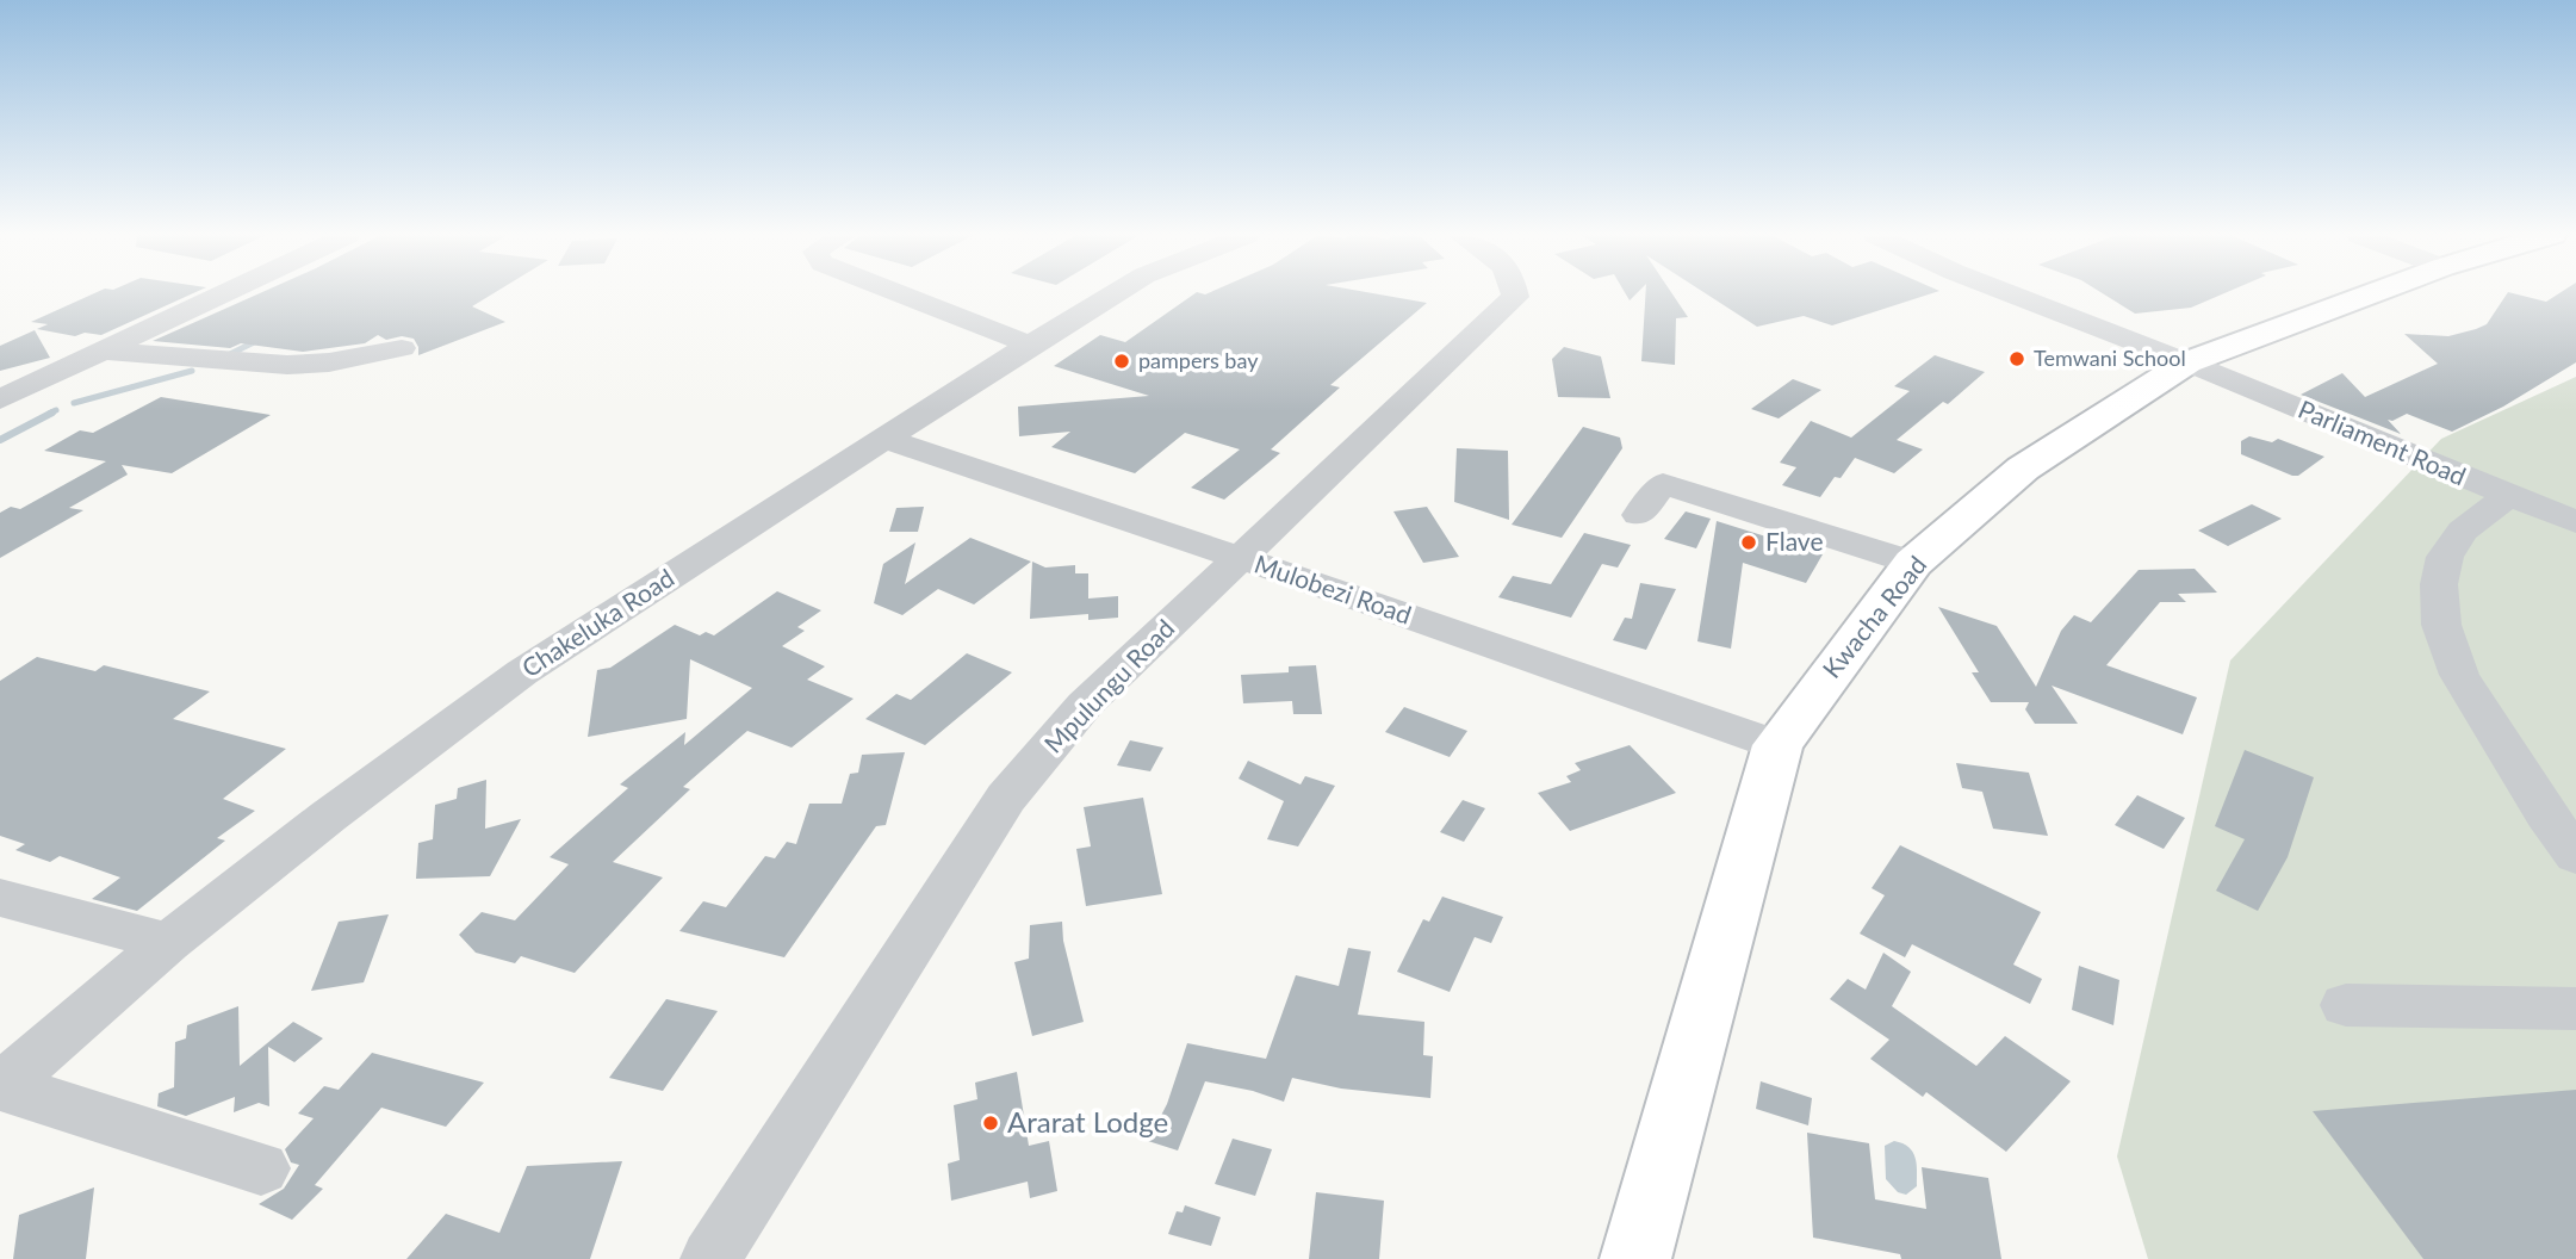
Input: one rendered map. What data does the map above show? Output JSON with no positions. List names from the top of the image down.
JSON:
{
  "streets": {
    "main road": ["Kwacha Road"],
    "street": [
      "Parliament Road",
      "Mulobezi Road",
      "Chakeluka Road",
      "Mpulungu Road"
    ]
  },
  "crossings": [
    ["Parliament Road", "Kwacha Road"],
    ["Mulobezi Road", "Kwacha Road"],
    ["Mulobezi Road", "Chakeluka Road"],
    ["Mulobezi Road", "Mpulungu Road"]
  ],
  "places": [
    "Temwani School",
    "pampers bay",
    "Flave",
    "Ararat Lodge"
  ]
}
